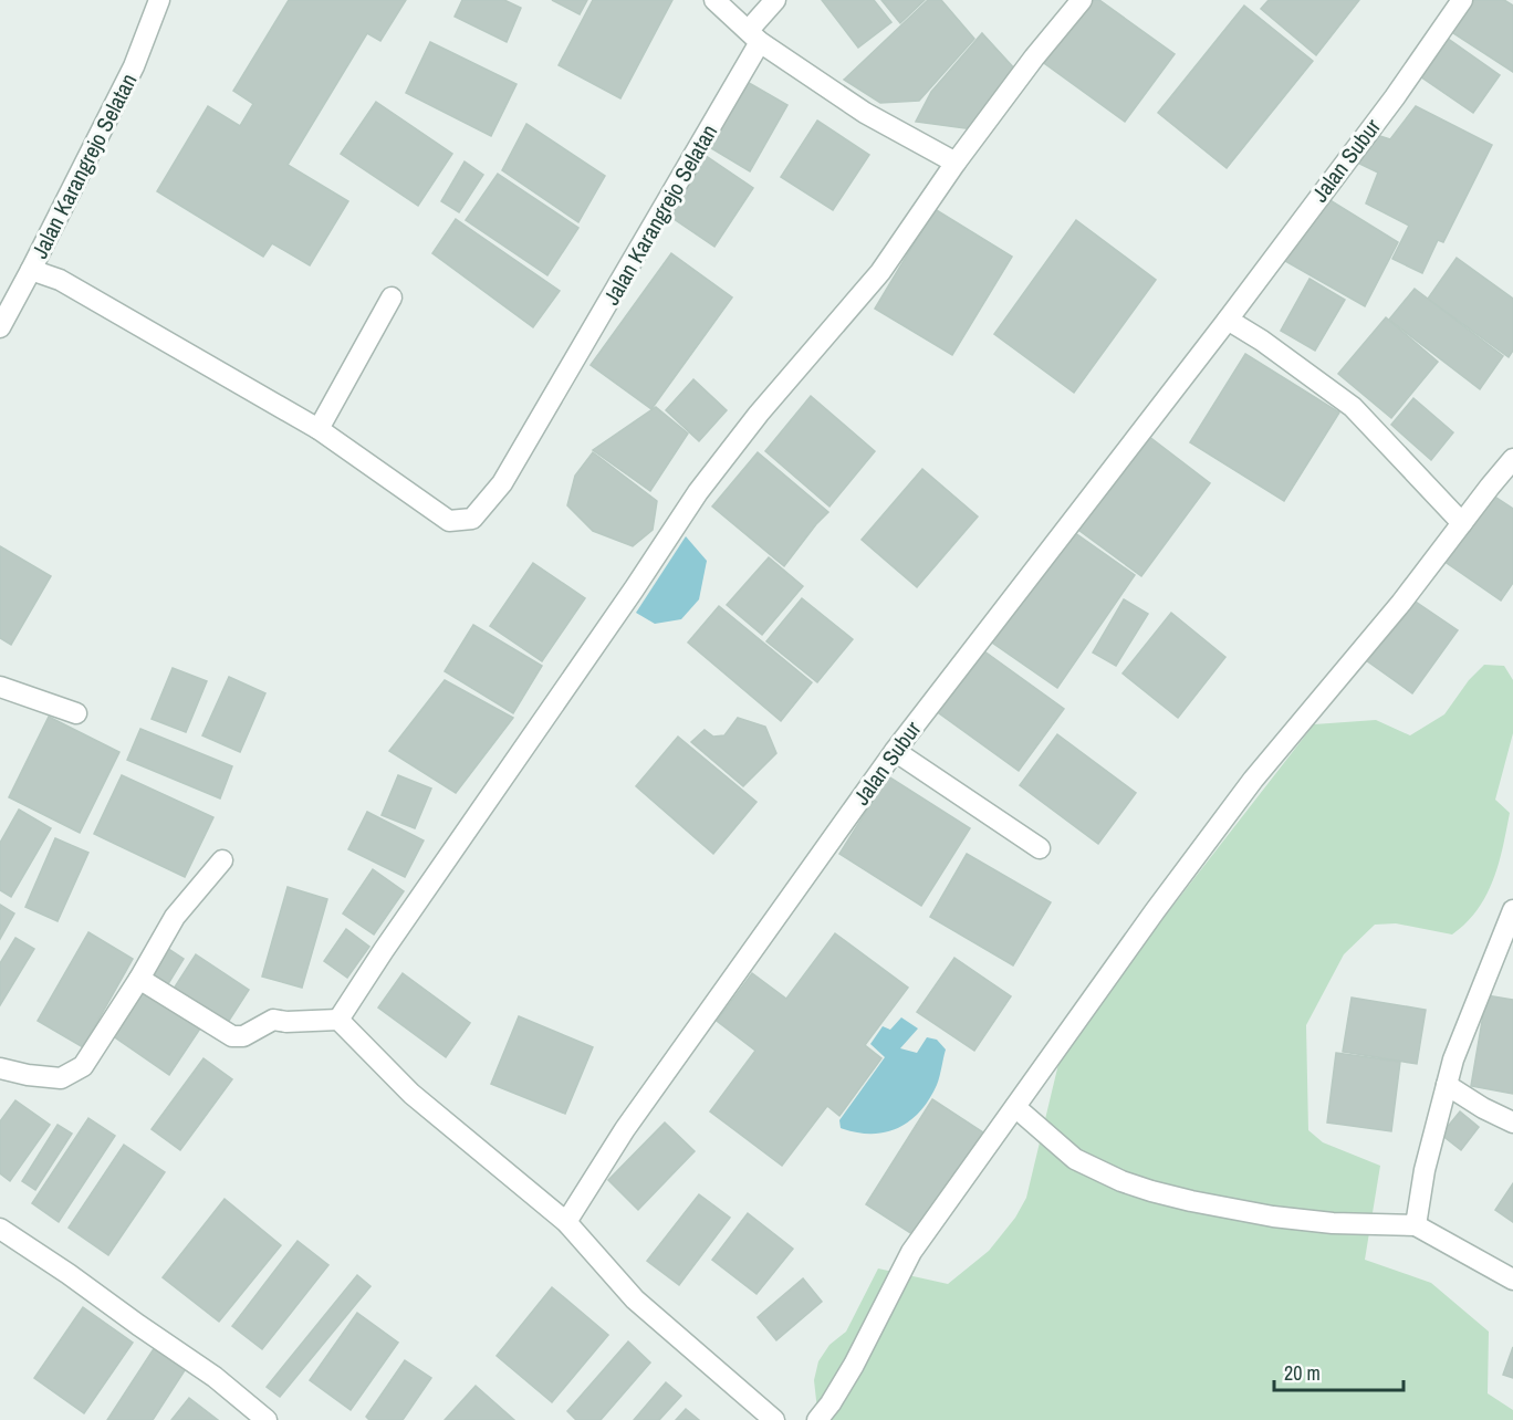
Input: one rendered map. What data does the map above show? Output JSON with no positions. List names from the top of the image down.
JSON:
{
  "streets": {
    "street": ["Jalan Subur", "Jalan Karangrejo Selatan"]
  },
  "scale_bar": "20 m"
}
